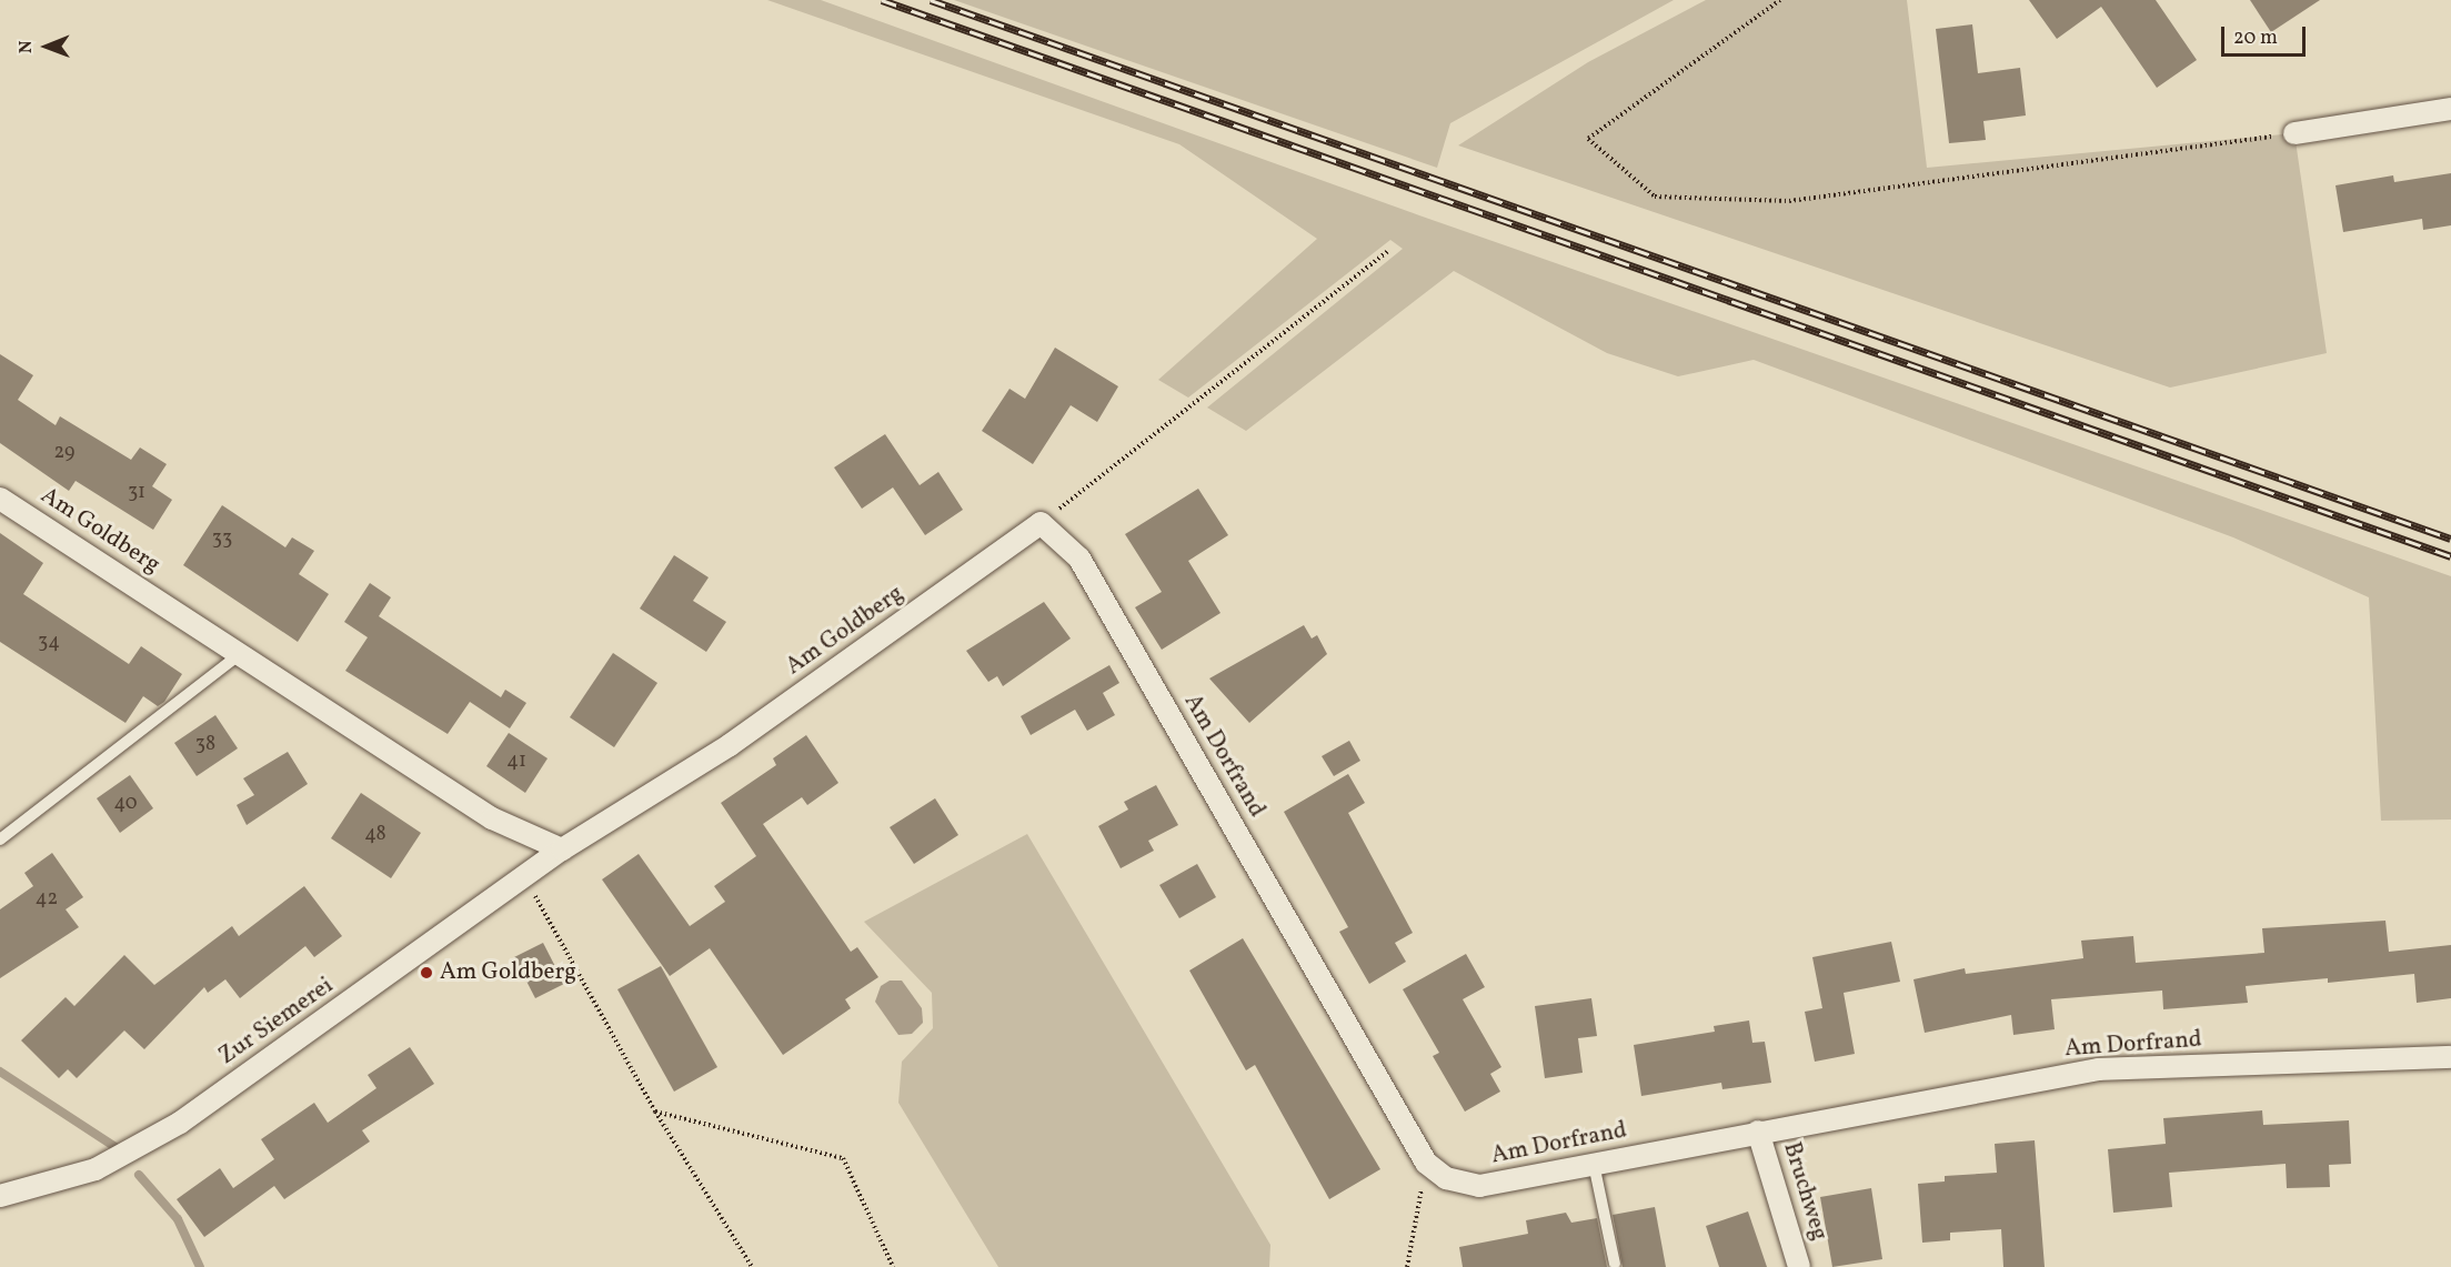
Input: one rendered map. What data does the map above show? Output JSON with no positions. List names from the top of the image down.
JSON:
{
  "streets": {
    "street": [
      "Am Goldberg",
      "Am Dorfrand",
      "Zur Siemerei",
      "Bruchweg"
    ]
  },
  "crossings": [
    ["Am Goldberg", "Am Dorfrand"],
    ["Am Goldberg", "Zur Siemerei"],
    ["Am Dorfrand", "Bruchweg"]
  ],
  "places": ["Am Goldberg"],
  "house_numbers": [
    "29",
    "31",
    "33",
    "34",
    "38",
    "41",
    "40",
    "48",
    "42"
  ],
  "scale_bar": "20 m",
  "north": "left"
}
